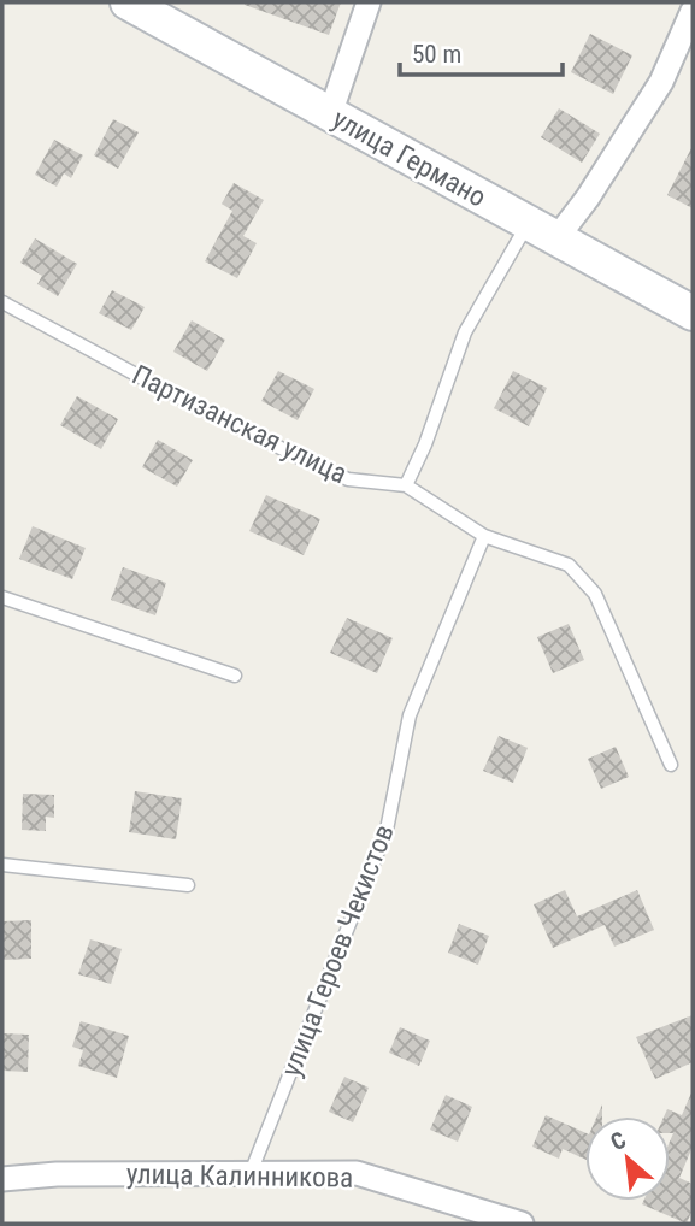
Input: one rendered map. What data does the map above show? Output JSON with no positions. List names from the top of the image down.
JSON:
{
  "streets": {
    "main road": ["улица Германо"],
    "street": ["улица Калинникова"],
    "lane": ["Партизанская улица", "улица Героев Чекистов"]
  },
  "crossings": [
    ["улица Героев Чекистов", "улица Калинникова"]
  ],
  "scale_bar": "50 m",
  "north": "top left"
}
